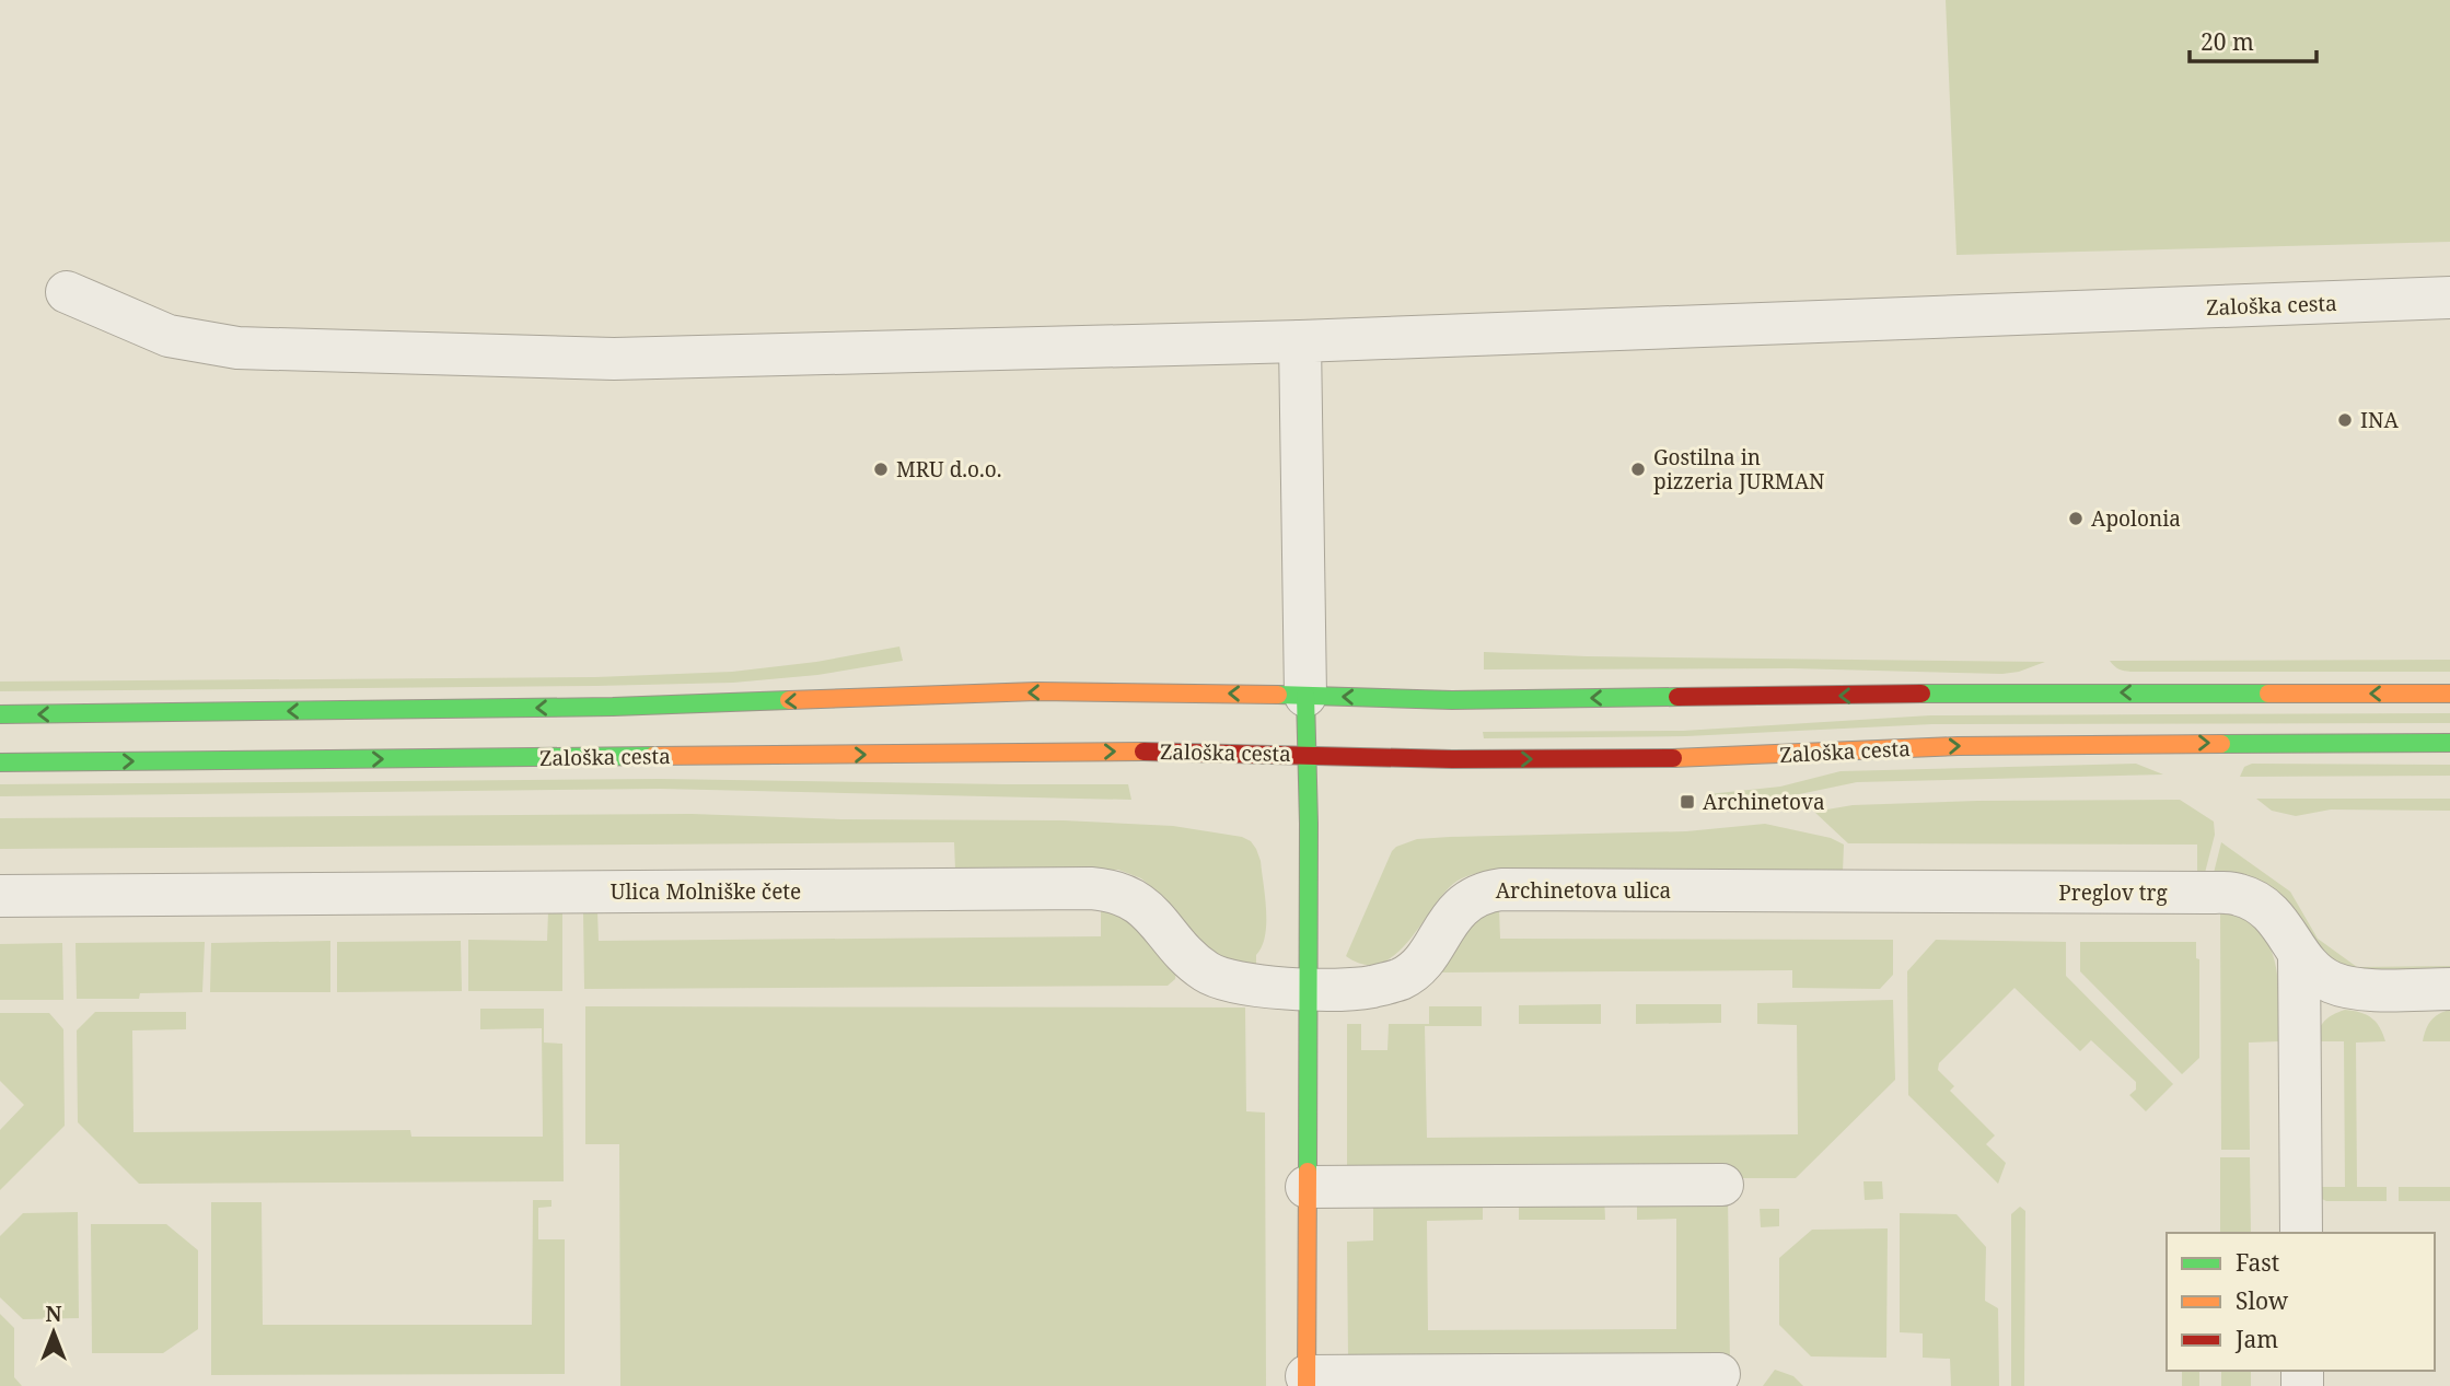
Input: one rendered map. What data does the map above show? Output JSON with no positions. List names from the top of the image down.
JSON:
{
  "streets": {
    "main road": ["Zaloška cesta"],
    "street": ["Archinetova ulica", "Ulica Molniške čete", "Preglov trg"]
  },
  "crossings": [
    ["Archinetova ulica", "Ulica Molniške čete"],
    ["Archinetova ulica", "Preglov trg"]
  ],
  "one_way": ["Zaloška cesta"],
  "places": {
    "other": [
      "INA",
      "MRU d.o.o.",
      "Gostilna in pizzeria JURMAN",
      "Apolonia"
    ],
    "transit": ["Archinetova"]
  },
  "legend": ["Fast", "Slow", "Jam"],
  "scale_bar": "20 m",
  "north": "top"
}
